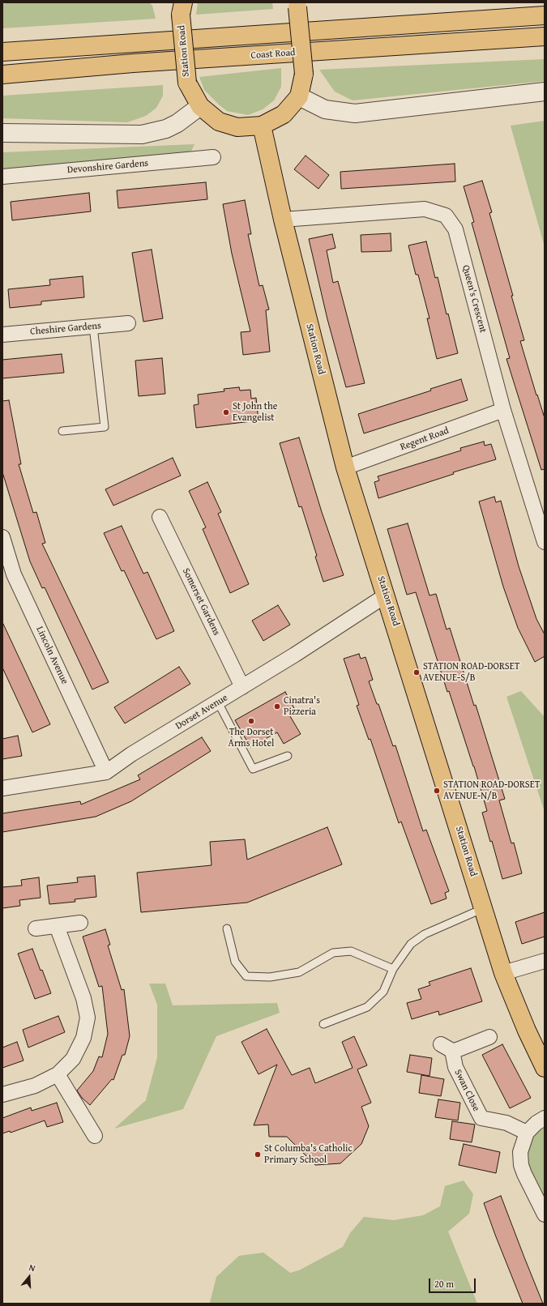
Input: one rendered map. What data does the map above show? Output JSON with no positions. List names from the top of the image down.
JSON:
{
  "streets": {
    "main road": ["Station Road", "Coast Road"],
    "street": [
      "Devonshire Gardens",
      "Queen's Crescent",
      "Cheshire Gardens",
      "Regent Road",
      "Somerset Gardens",
      "Lincoln Avenue",
      "Dorset Avenue",
      "Swan Close"
    ]
  },
  "crossings": [
    ["Station Road", "Queen's Crescent"],
    ["Station Road", "Regent Road"],
    ["Station Road", "Dorset Avenue"],
    ["Queen's Crescent", "Regent Road"],
    ["Somerset Gardens", "Dorset Avenue"],
    ["Lincoln Avenue", "Dorset Avenue"]
  ],
  "places": [
    "St John the Evangelist",
    "STATION ROAD-DORSET AVENUE-S/B",
    "Cinatra's Pizzeria",
    "The Dorset Arms Hotel",
    "STATION ROAD-DORSET AVENUE-N/B",
    "St Columba's Catholic Primary School"
  ],
  "scale_bar": "20 m",
  "north": "top"
}
